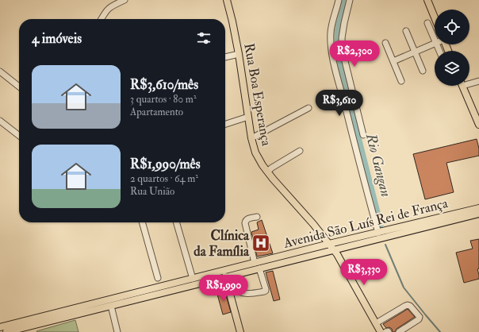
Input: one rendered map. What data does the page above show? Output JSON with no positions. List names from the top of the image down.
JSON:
{
  "streets": {
    "main road": ["Rua Boa Esperança", "Avenida São Luís Rei de França"]
  },
  "crossings": [
    ["Rua Boa Esperança", "Avenida São Luís Rei de França"]
  ],
  "water": ["Rio Gangan"],
  "places": {
    "hospital": ["Clínica da Família"]
  },
  "page": {
    "heading": "4 imóveis",
    "price": [
      "R$2,300",
      "R$3,610",
      "R$3,330",
      "R$1,990"
    ],
    "list": [
      {
        "name": "R$3,610/mês",
        "note": "3 quartos · 80 m² · Apartamento"
      },
      {
        "name": "R$1,990/mês",
        "note": "2 quartos · 64 m² · Rua União"
      }
    ]
  }
}
